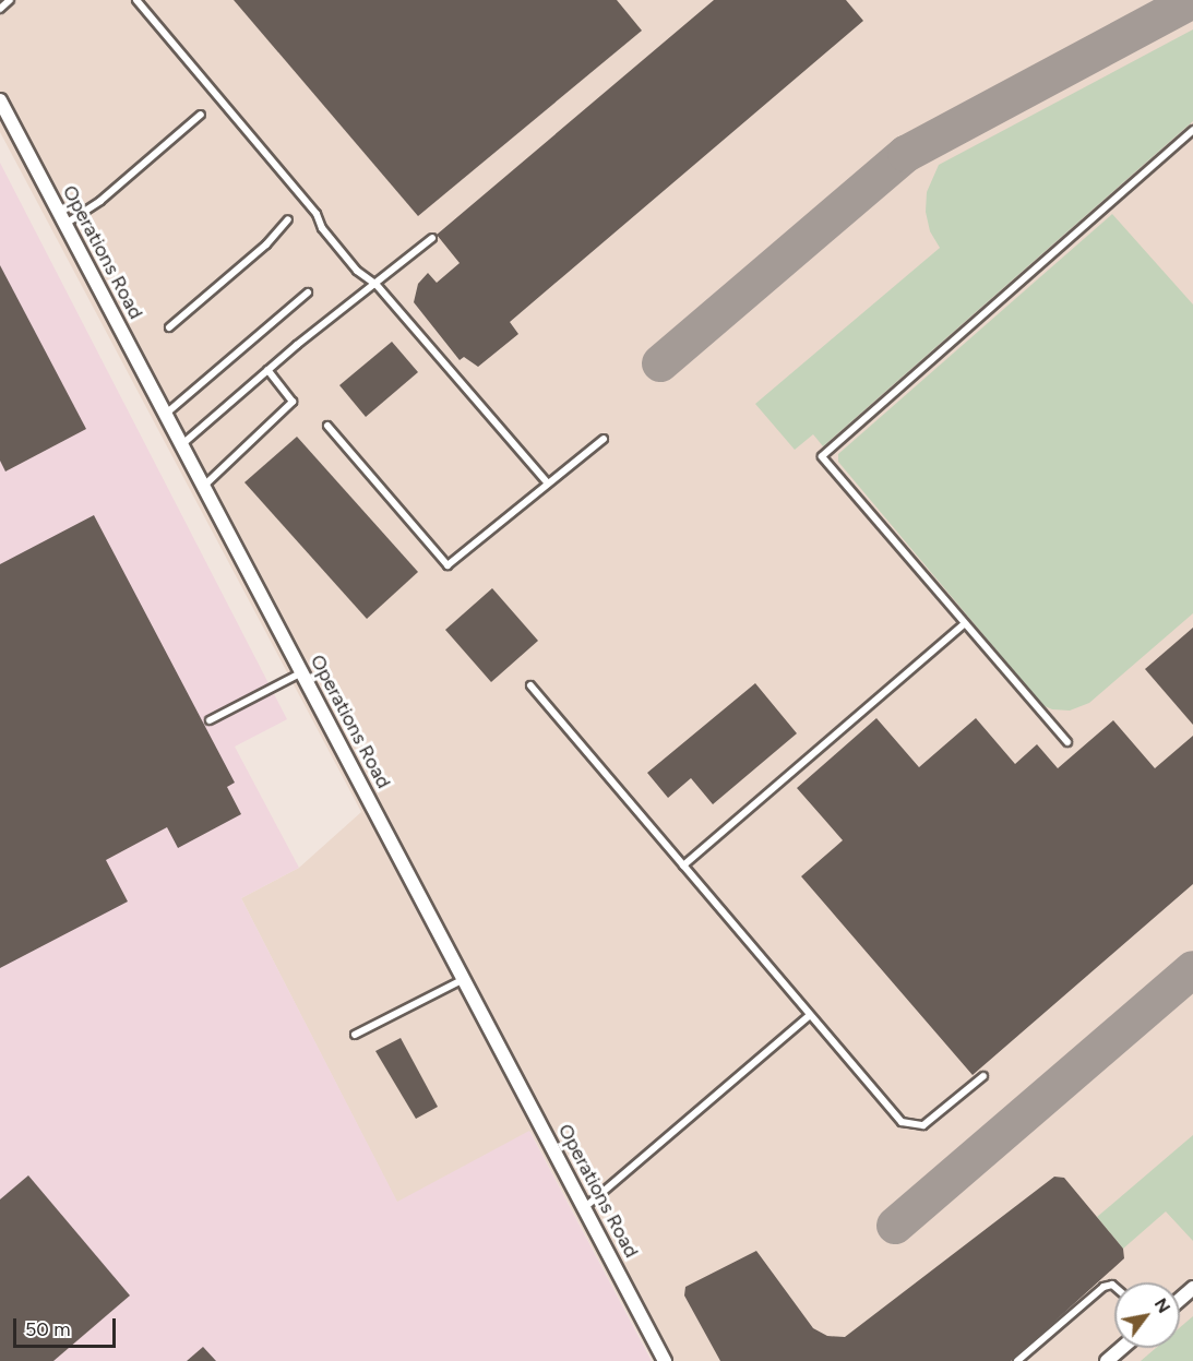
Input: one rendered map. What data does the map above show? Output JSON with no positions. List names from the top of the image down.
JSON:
{
  "streets": {
    "street": ["Operations Road"]
  },
  "scale_bar": "50 m",
  "north": "top right"
}
